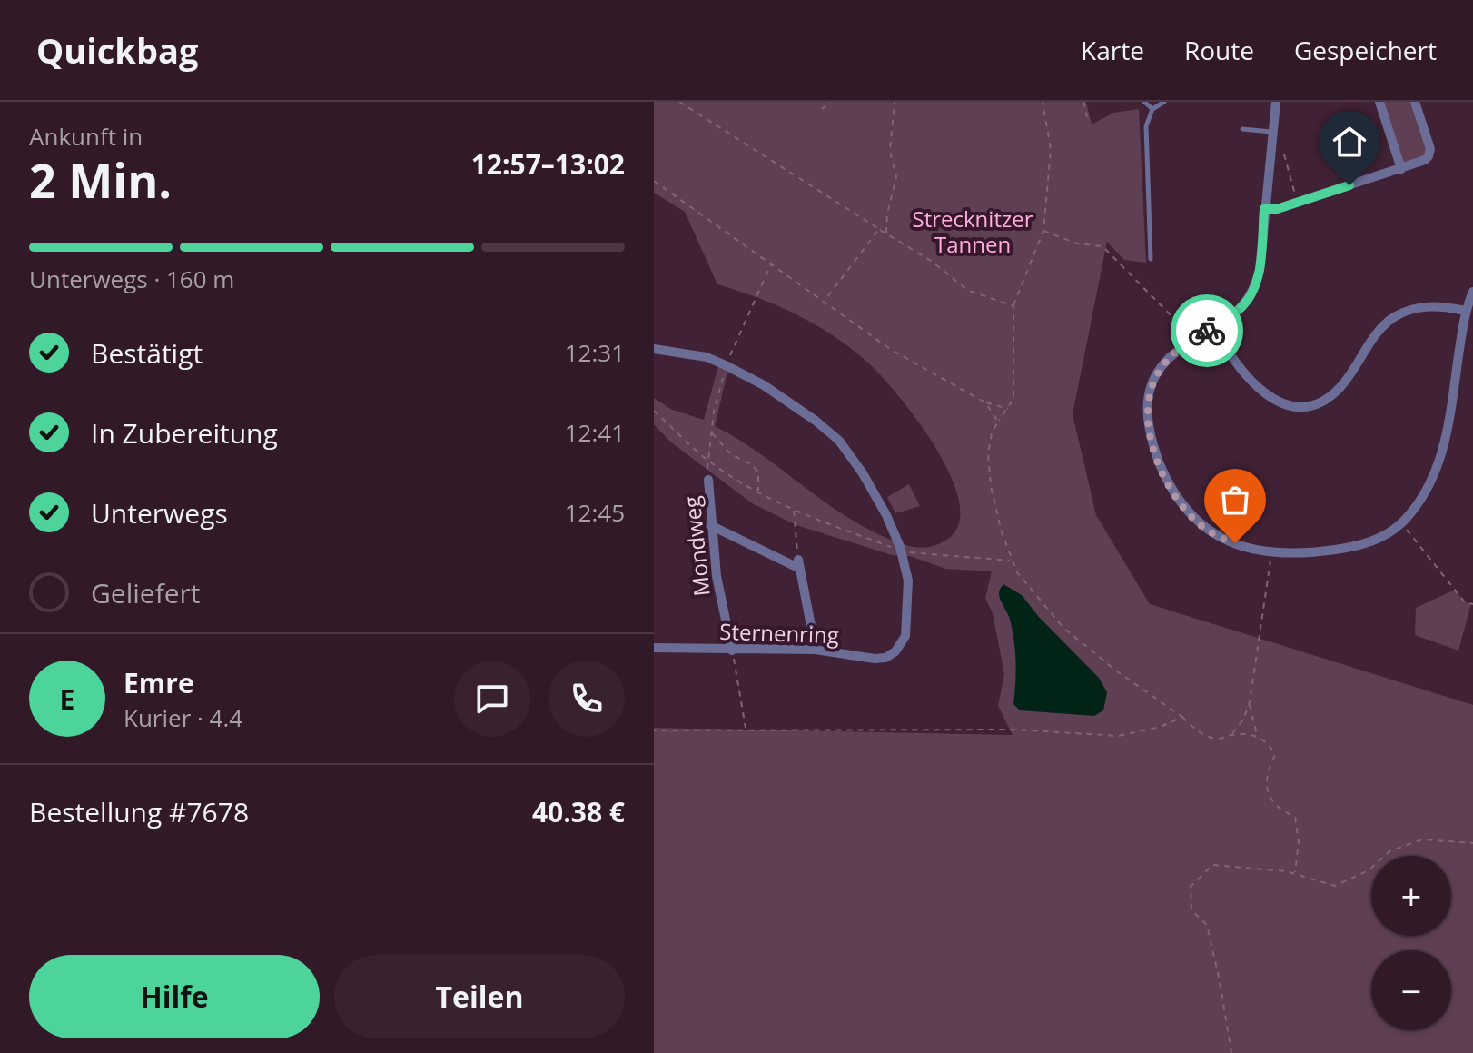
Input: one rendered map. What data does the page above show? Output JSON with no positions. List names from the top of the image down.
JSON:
{
  "streets": {
    "street": ["Mondweg", "Sternenring"]
  },
  "crossings": [
    ["Mondweg", "Sternenring"]
  ],
  "parks": ["Strecknitzer Tannen"],
  "page": {
    "header": "Quickbag",
    "nav": ["Karte", "Route", "Gespeichert"],
    "heading": ["2 Min.", "Ankunft in", "12:57–13:02"],
    "panel": [
      "Emre",
      "Kurier · 4.4",
      "Bestellung #7678",
      "40.38 €"
    ],
    "bar": "Unterwegs · 160 m",
    "list": [
      ["Bestätigt", "12:31"],
      ["In Zubereitung", "12:41"],
      ["Unterwegs", "12:45"],
      "Geliefert"
    ],
    "round": "E",
    "map_buttons": ["+", "−"],
    "buttons": ["Hilfe", "Teilen"]
  }
}
